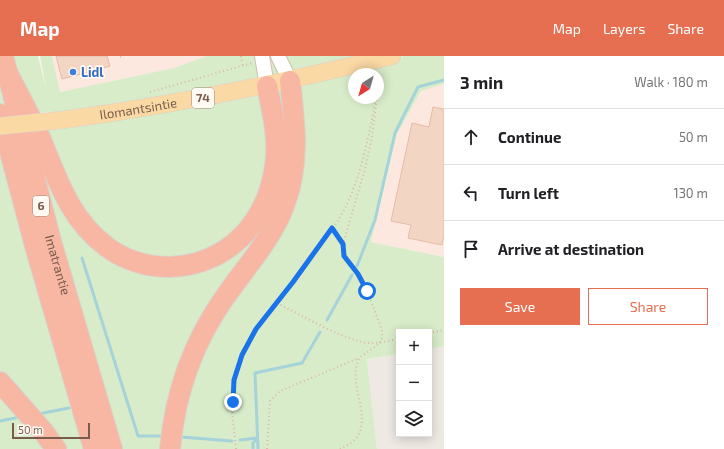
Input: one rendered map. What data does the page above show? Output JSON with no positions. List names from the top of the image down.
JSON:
{
  "streets": {
    "highway": ["6", "Imatrantie"],
    "main road": ["74", "Ilomantsintie"]
  },
  "places": ["Lidl"],
  "scale_bar": "50 m",
  "north": "bottom left",
  "page": {
    "header": "Map",
    "nav": ["Map", "Layers", "Share"],
    "heading": ["3 min", "Walk · 180 m"],
    "list": [
      ["Continue", "50 m"],
      ["Turn left", "130 m"],
      "Arrive at destination"
    ],
    "buttons": ["Save", "Share"],
    "map_buttons": ["+", "−"],
    "scale": "50 m"
  }
}
